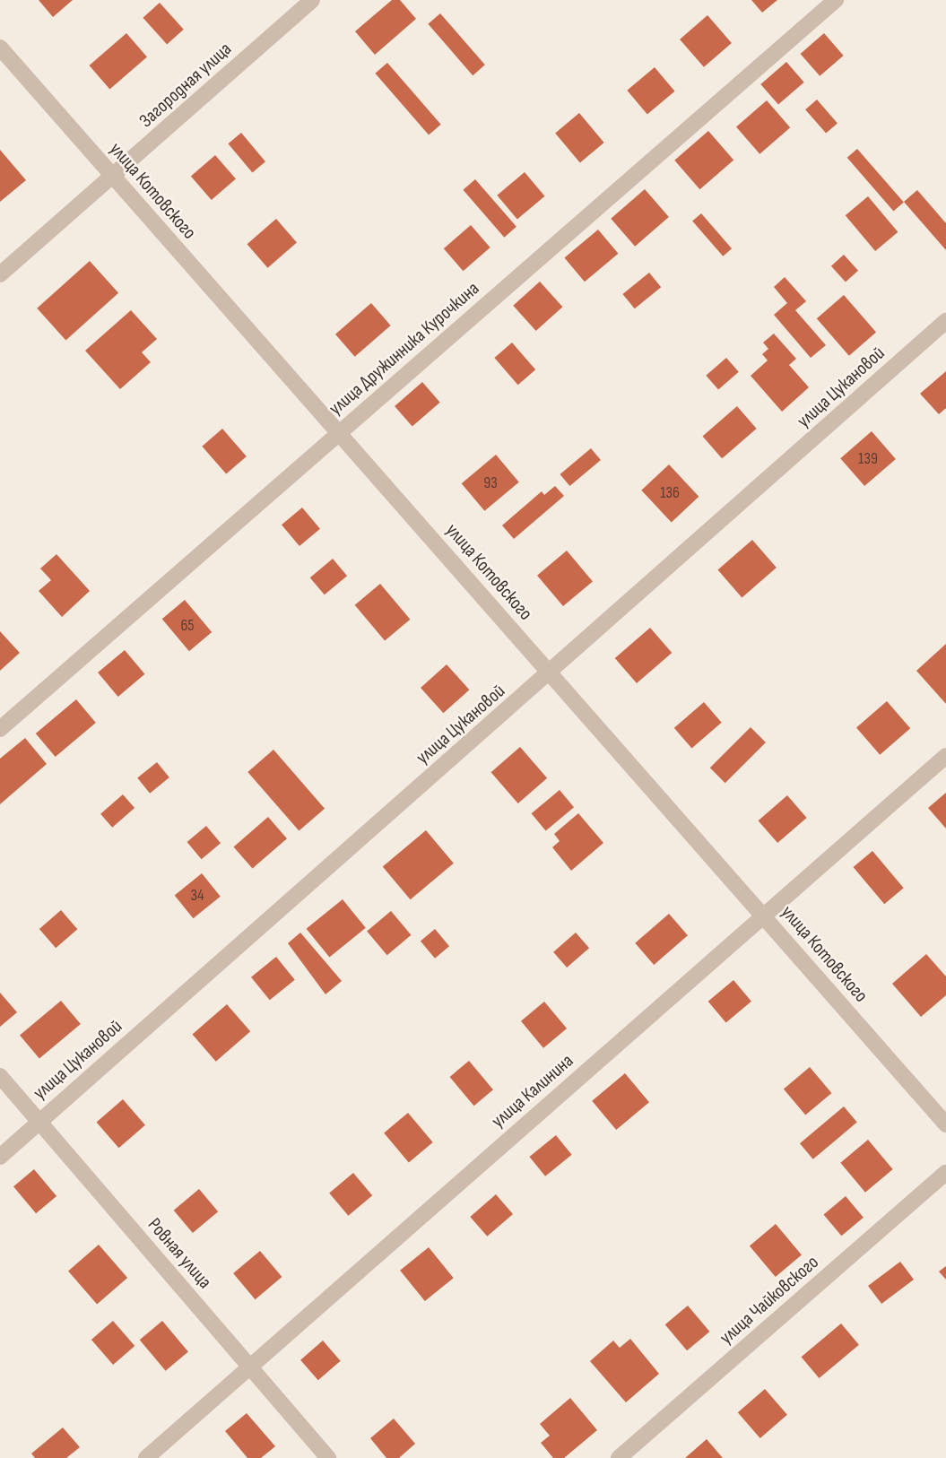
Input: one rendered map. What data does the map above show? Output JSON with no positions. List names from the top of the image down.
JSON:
{
  "streets": {
    "street": [
      "Загородная улица",
      "улица Котовского",
      "улица Дружинника Курочкина",
      "улица Цукановой",
      "улица Калинина",
      "Ровная улица",
      "улица Чайковского"
    ]
  },
  "crossings": [
    ["Загородная улица", "улица Котовского"],
    ["улица Котовского", "улица Дружинника Курочкина"],
    ["улица Котовского", "улица Цукановой"],
    ["улица Котовского", "улица Калинина"],
    ["улица Цукановой", "Ровная улица"],
    ["улица Калинина", "Ровная улица"]
  ],
  "house_numbers": [
    "139",
    "93",
    "136",
    "65",
    "34"
  ]
}
